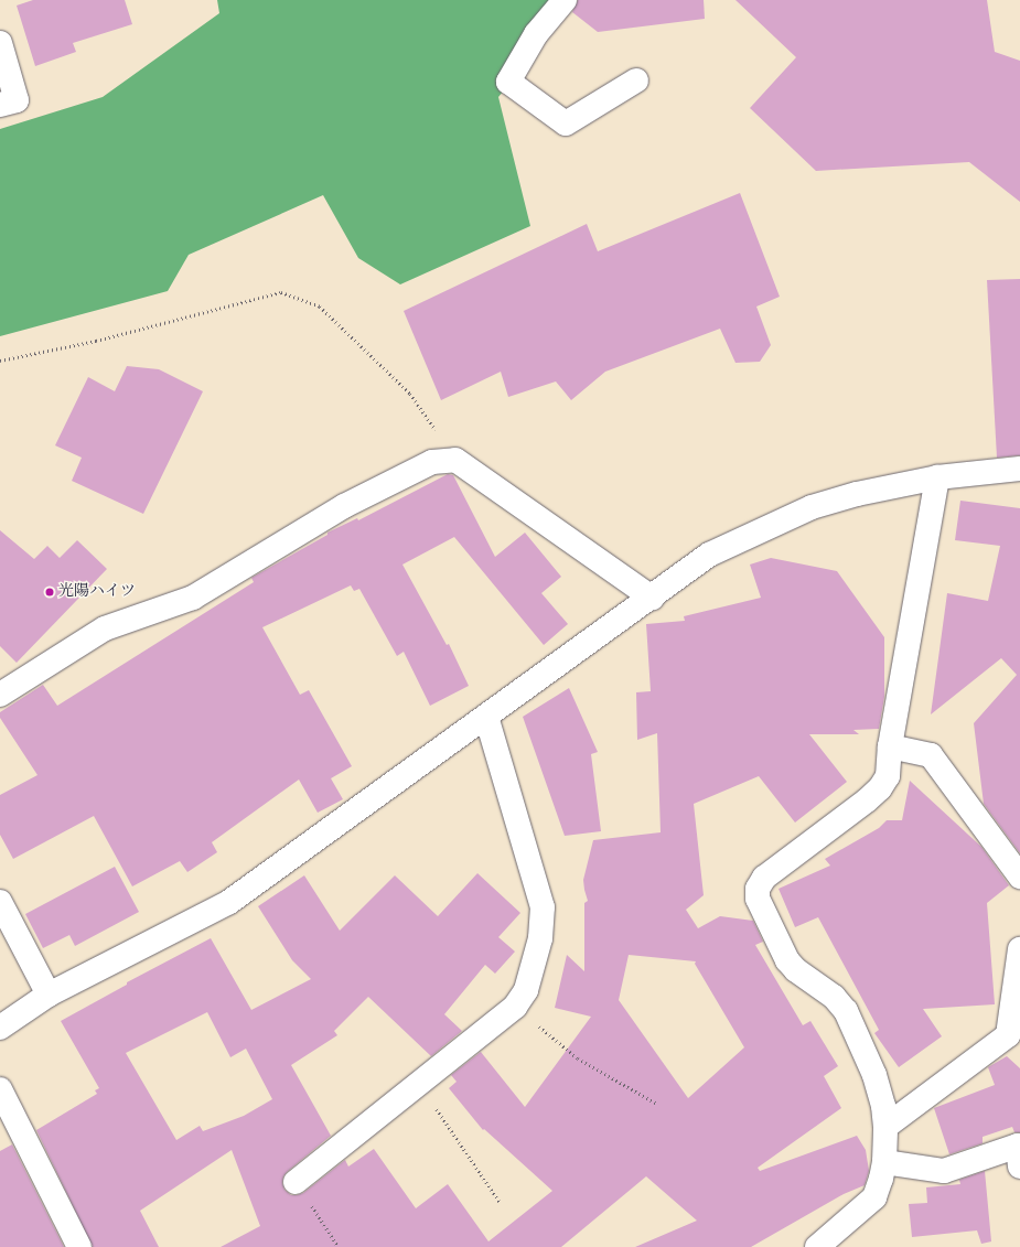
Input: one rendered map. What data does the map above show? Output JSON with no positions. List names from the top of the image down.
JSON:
{
  "places": ["光陽ハイツ"]
}
